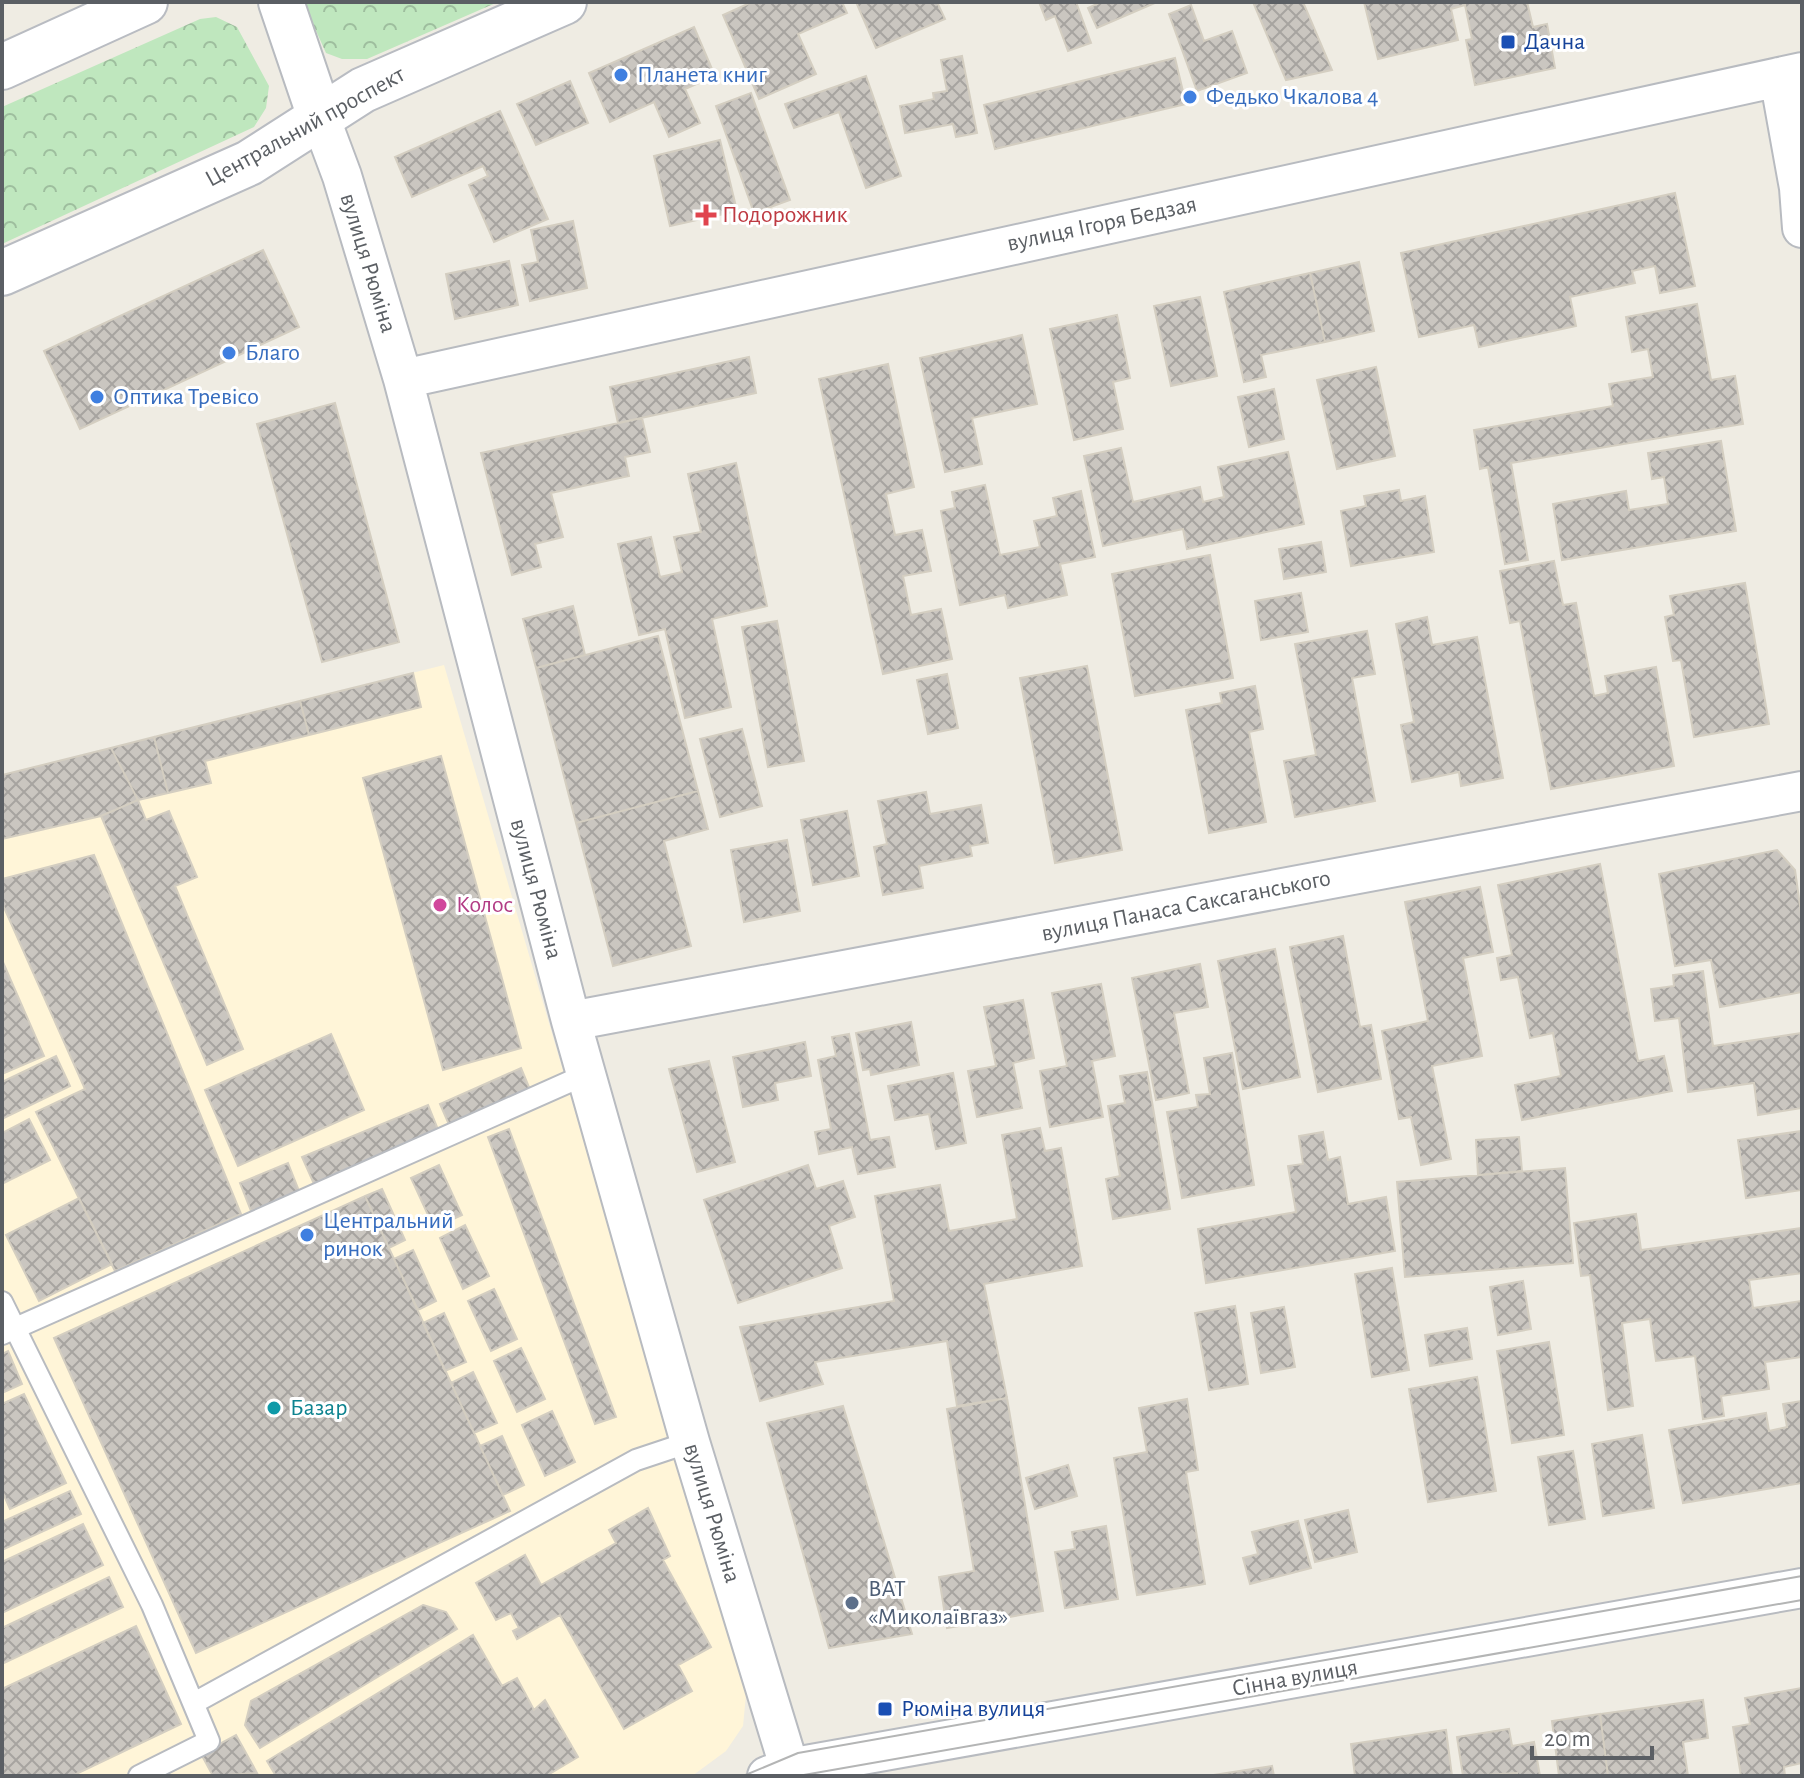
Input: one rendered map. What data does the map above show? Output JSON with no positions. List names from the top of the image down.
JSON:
{
  "streets": {
    "main road": ["Центральний проспект", "вулиця Рюміна"],
    "street": ["вулиця Ігоря Бедзая", "вулиця Панаса Саксаганського", "Сінна вулиця"]
  },
  "crossings": [
    ["Центральний проспект", "вулиця Рюміна"],
    ["вулиця Ігоря Бедзая", "вулиця Рюміна"],
    ["вулиця Рюміна", "вулиця Панаса Саксаганського"],
    ["вулиця Рюміна", "Сінна вулиця"]
  ],
  "places": {
    "transit": ["Дачна", "Рюміна вулиця"],
    "other": [
      "Планета книг",
      "Федько Чкалова 4",
      "Благо",
      "Оптика Тревісо",
      "Колос",
      "Центральний ринок",
      "Базар",
      "ВАТ «Миколаївгаз»"
    ],
    "health": ["Подорожник"]
  },
  "scale_bar": "20 m"
}
